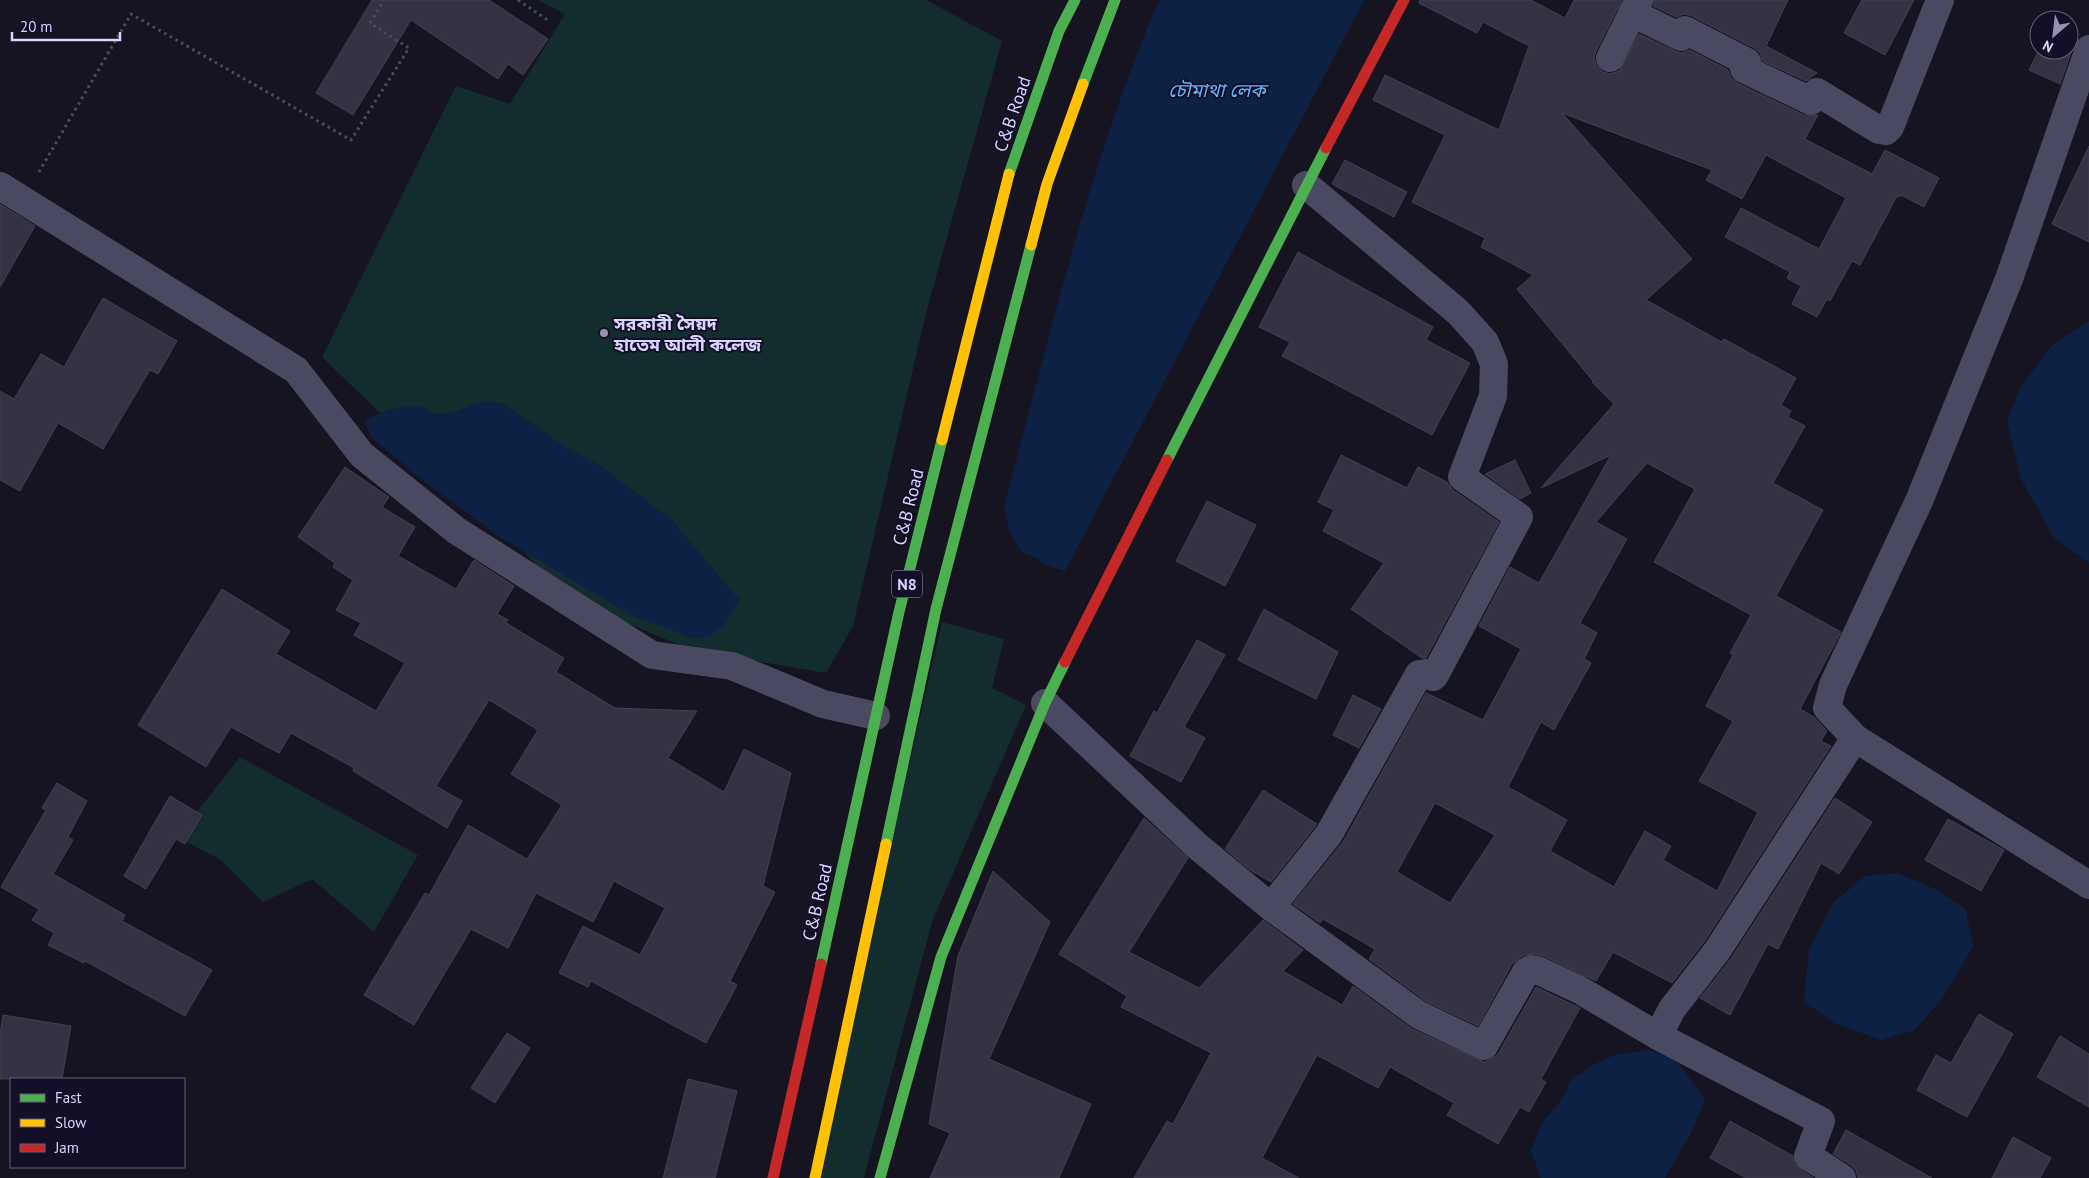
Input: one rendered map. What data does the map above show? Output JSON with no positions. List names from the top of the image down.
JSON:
{
  "streets": {
    "main road": ["C&B Road", "N8"]
  },
  "water": ["চৌমাথা লেক"],
  "places": ["সরকারী সৈয়দ হাতেম আলী কলেজ"],
  "legend": ["Fast", "Slow", "Jam"],
  "scale_bar": "20 m",
  "north": "bottom left"
}
